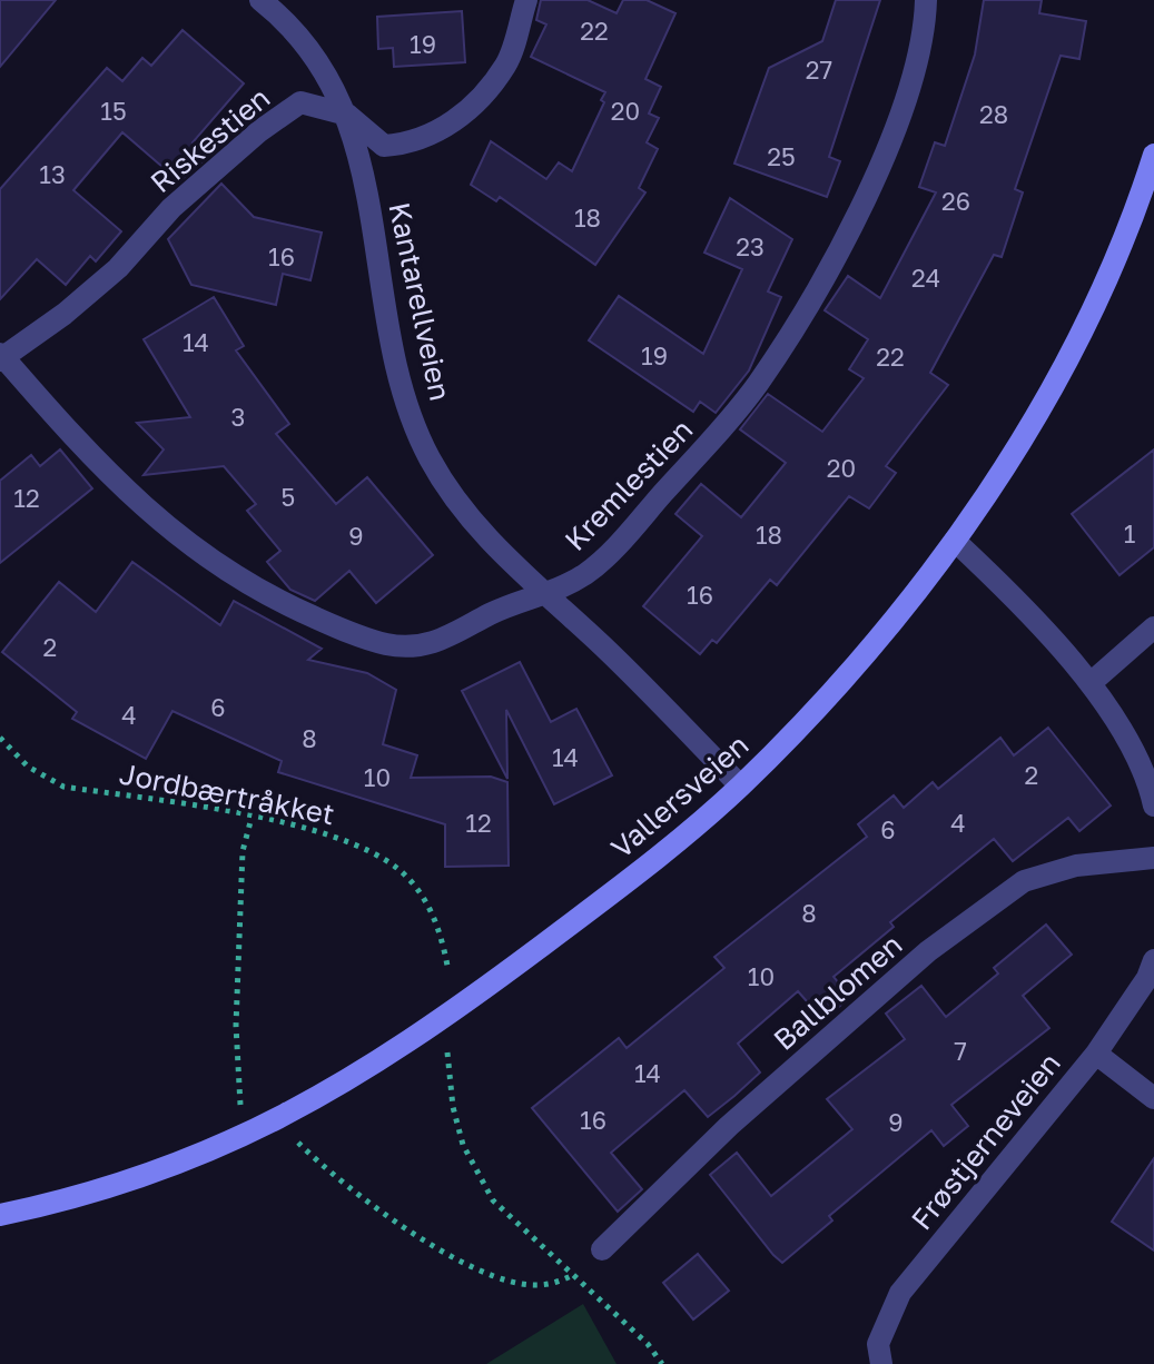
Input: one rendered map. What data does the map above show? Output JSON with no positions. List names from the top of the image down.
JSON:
{
  "streets": {
    "main road": ["Vallersveien"],
    "street": [
      "Riskestien",
      "Kantarellveien",
      "Kremlestien",
      "Ballblomen",
      "Frøstjerneveien"
    ],
    "path": ["Jordbærtråkket"]
  },
  "crossings": [
    ["Riskestien", "Kantarellveien"],
    ["Riskestien", "Kremlestien"],
    ["Kantarellveien", "Kremlestien"],
    ["Kantarellveien", "Vallersveien"]
  ],
  "house_numbers": [
    "22",
    "19",
    "27",
    "15",
    "20",
    "28",
    "25",
    "13",
    "26",
    "18",
    "23",
    "16",
    "24",
    "14",
    "19",
    "22",
    "3",
    "20",
    "5",
    "12",
    "1",
    "18",
    "9",
    "16",
    "2",
    "6",
    "4",
    "8",
    "14",
    "2",
    "10",
    "12",
    "4",
    "6",
    "8",
    "10",
    "7",
    "14",
    "16",
    "9"
  ]
}
